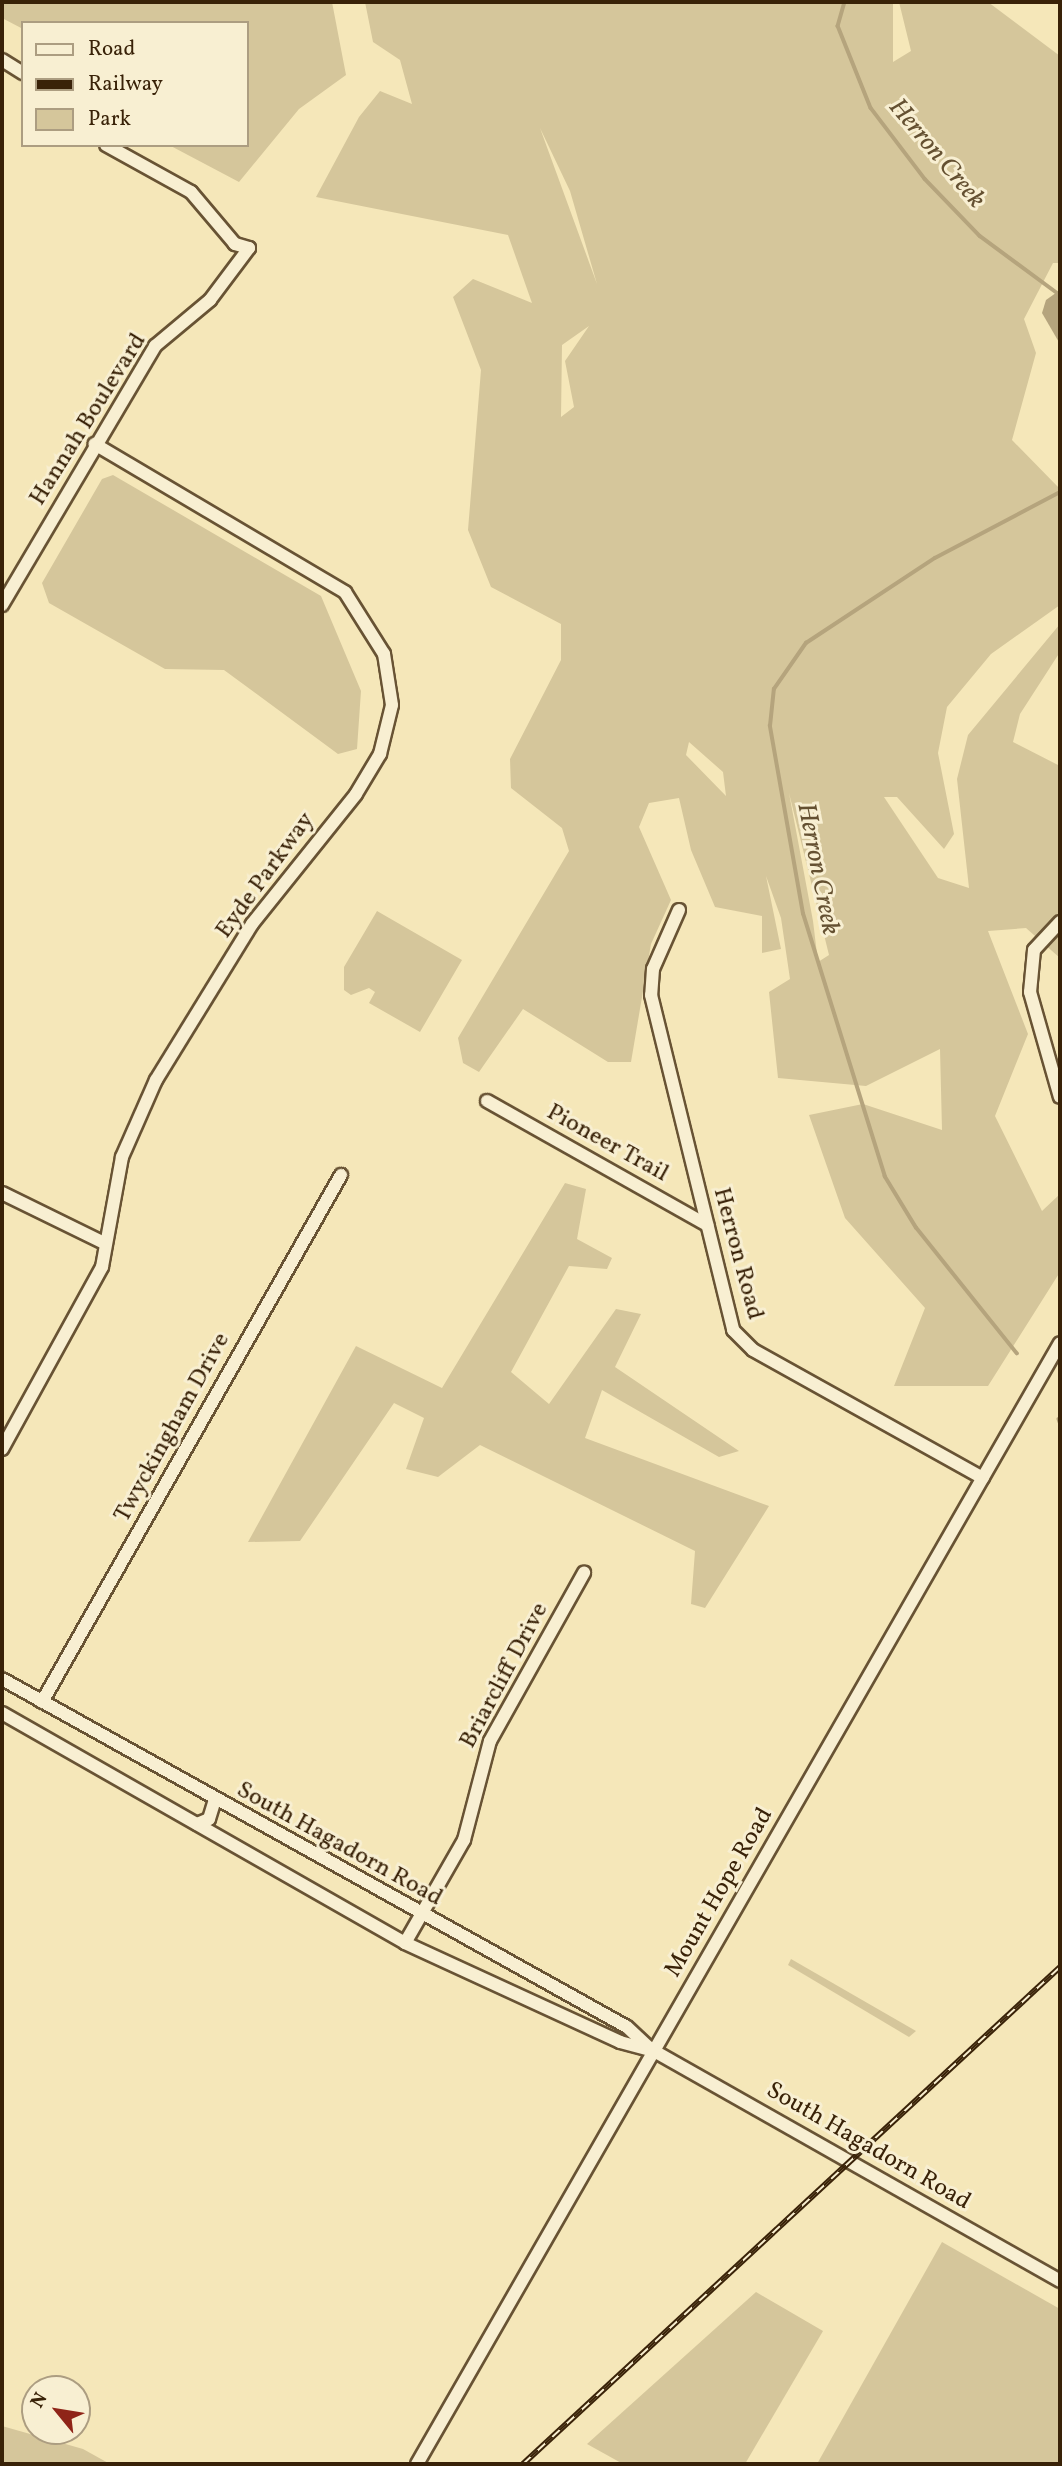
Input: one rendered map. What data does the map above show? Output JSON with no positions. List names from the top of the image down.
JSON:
{
  "streets": {
    "street": [
      "Hannah Boulevard",
      "Eyde Parkway",
      "Pioneer Trail",
      "Herron Road",
      "Twyckingham Drive",
      "Briarcliff Drive",
      "South Hagadorn Road",
      "Mount Hope Road"
    ]
  },
  "crossings": [
    ["Hannah Boulevard", "Eyde Parkway"],
    ["Pioneer Trail", "Herron Road"],
    ["Herron Road", "Mount Hope Road"],
    ["Twyckingham Drive", "South Hagadorn Road"],
    ["Briarcliff Drive", "South Hagadorn Road"],
    ["South Hagadorn Road", "Mount Hope Road"]
  ],
  "water": ["Herron Creek"],
  "legend": ["Road", "Railway", "Park"],
  "north": "top left"
}
